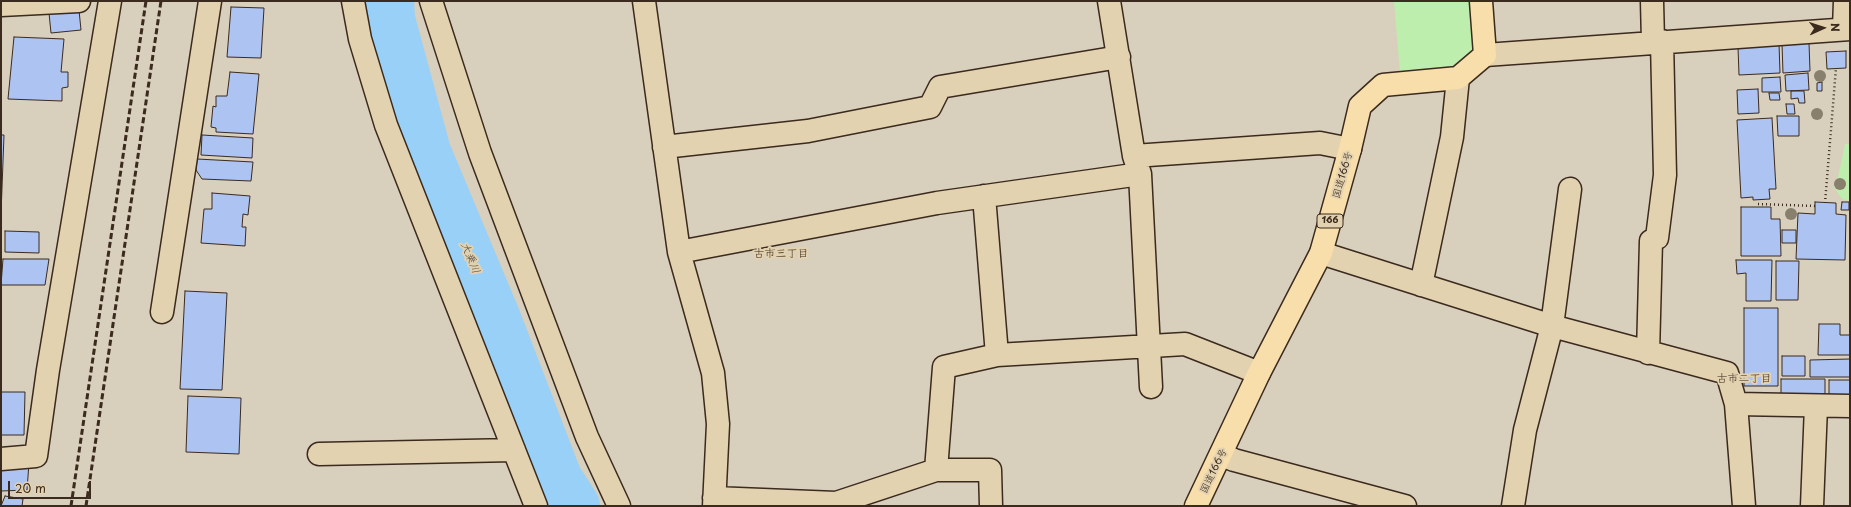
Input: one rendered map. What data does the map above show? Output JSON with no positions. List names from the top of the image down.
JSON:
{
  "streets": {
    "highway": ["国道166号", "166"]
  },
  "districts": ["古市三丁目", "古市二丁目"],
  "water": ["大乗川"],
  "scale_bar": "20 m",
  "north": "right"
}
